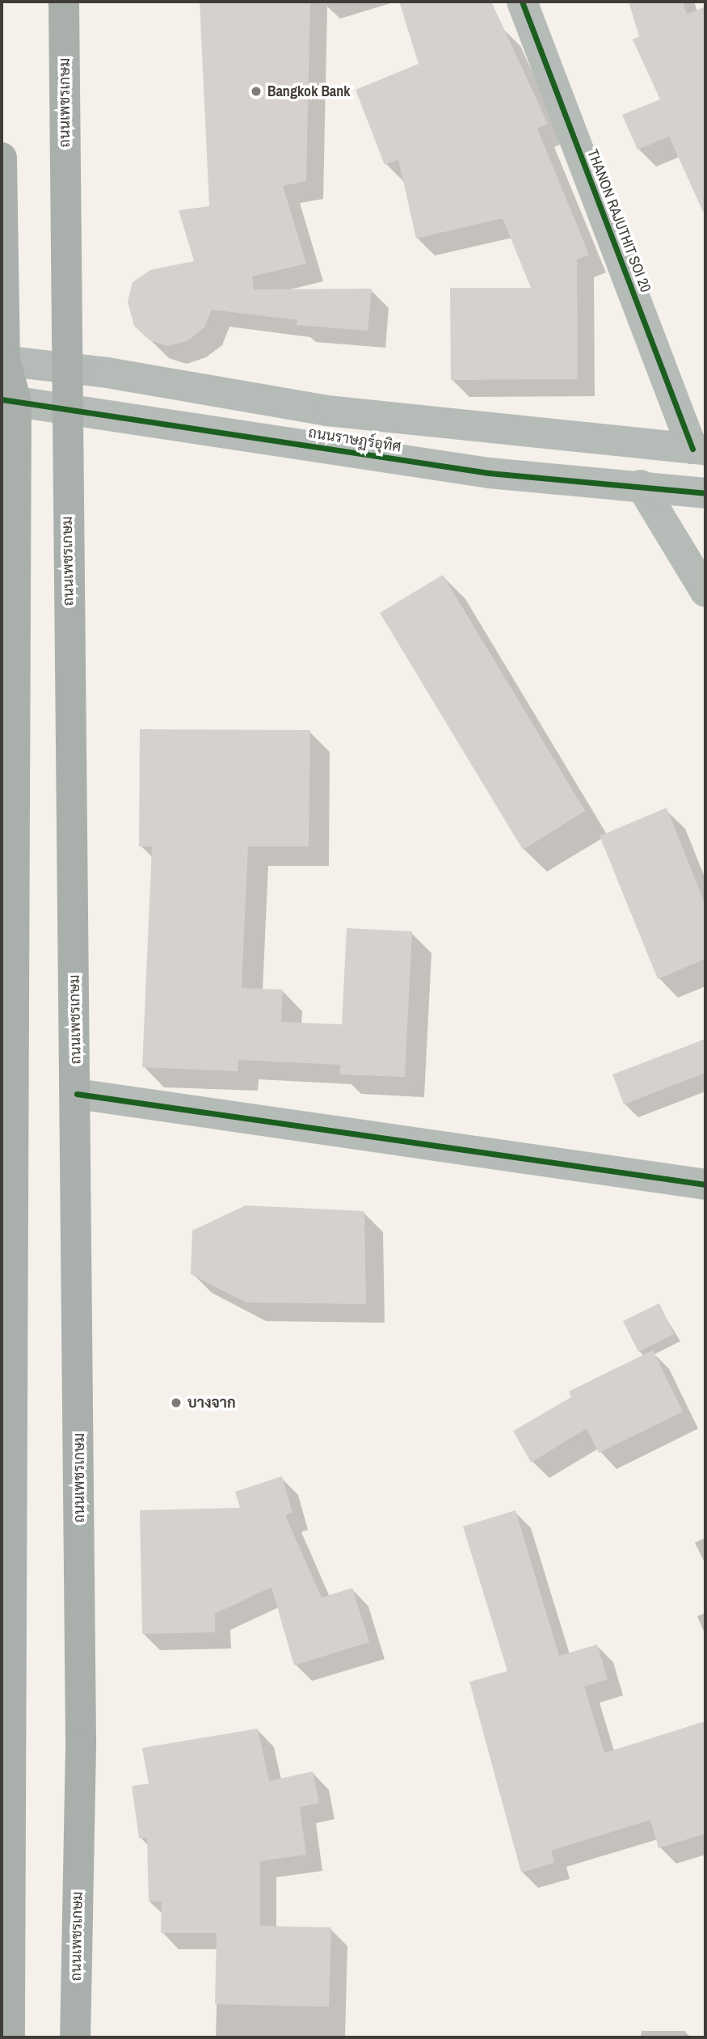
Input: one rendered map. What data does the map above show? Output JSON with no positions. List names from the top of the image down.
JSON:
{
  "streets": {
    "main road": ["ถนนเพชรเกษม"],
    "street": ["THANON RAJUTHIT SOI 20", "ถนนราษฏร์อุทิศ"]
  },
  "crossings": [
    ["ถนนเพชรเกษม", "ถนนราษฏร์อุทิศ"]
  ],
  "places": ["Bangkok Bank", "บางจาก"]
}
